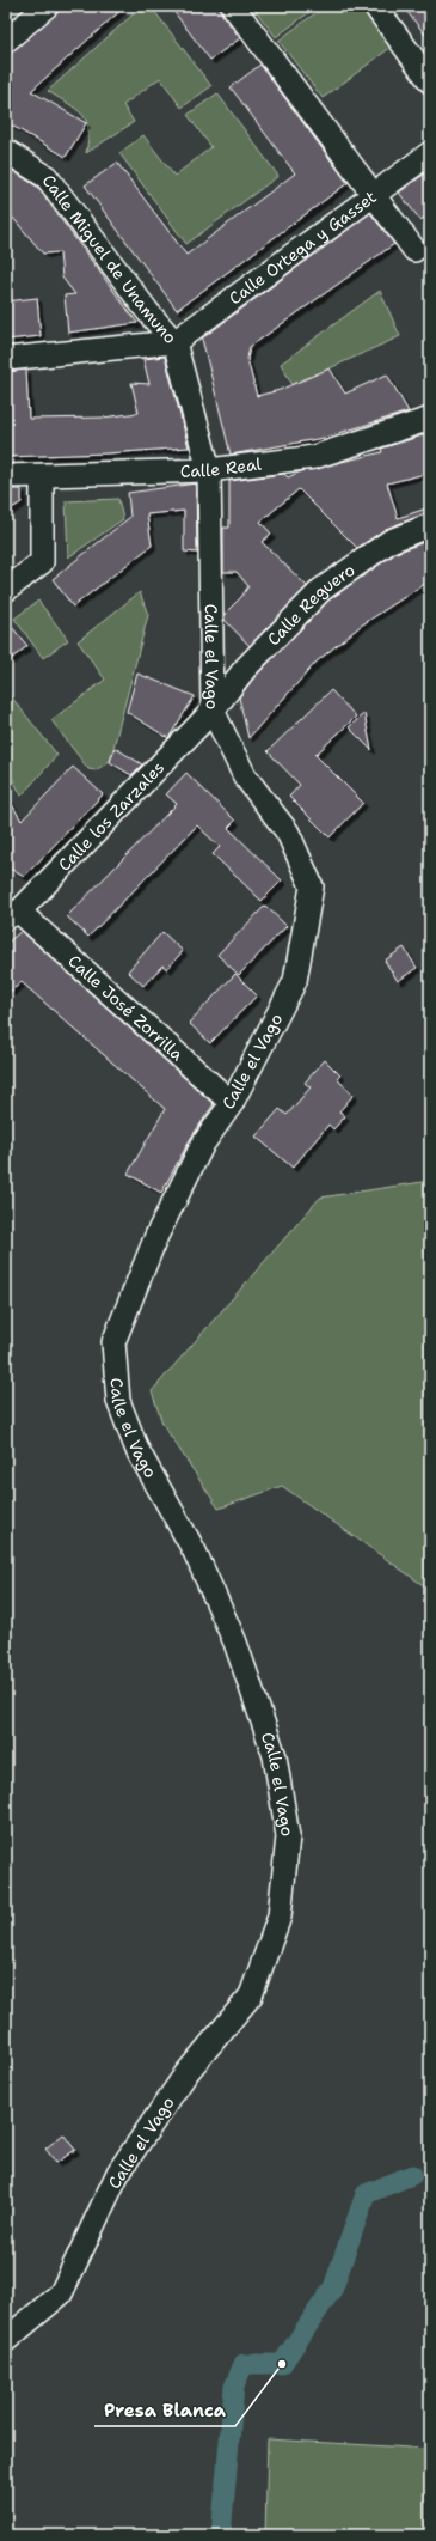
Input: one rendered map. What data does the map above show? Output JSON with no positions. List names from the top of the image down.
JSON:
{
  "streets": {
    "street": [
      "Calle Ortega y Gasset",
      "Calle Miguel de Unamuno",
      "Calle Real",
      "Calle Reguero",
      "Calle el Vago",
      "Calle los Zarzales",
      "Calle José Zorrilla"
    ]
  },
  "crossings": [
    ["Calle Ortega y Gasset", "Calle Miguel de Unamuno"],
    ["Calle Miguel de Unamuno", "Calle Real"],
    ["Calle Miguel de Unamuno", "Calle el Vago"],
    ["Calle Real", "Calle el Vago"],
    ["Calle Reguero", "Calle el Vago"],
    ["Calle Reguero", "Calle los Zarzales"],
    ["Calle el Vago", "Calle los Zarzales"],
    ["Calle el Vago", "Calle José Zorrilla"],
    ["Calle los Zarzales", "Calle José Zorrilla"]
  ],
  "places": ["Presa Blanca"]
}
